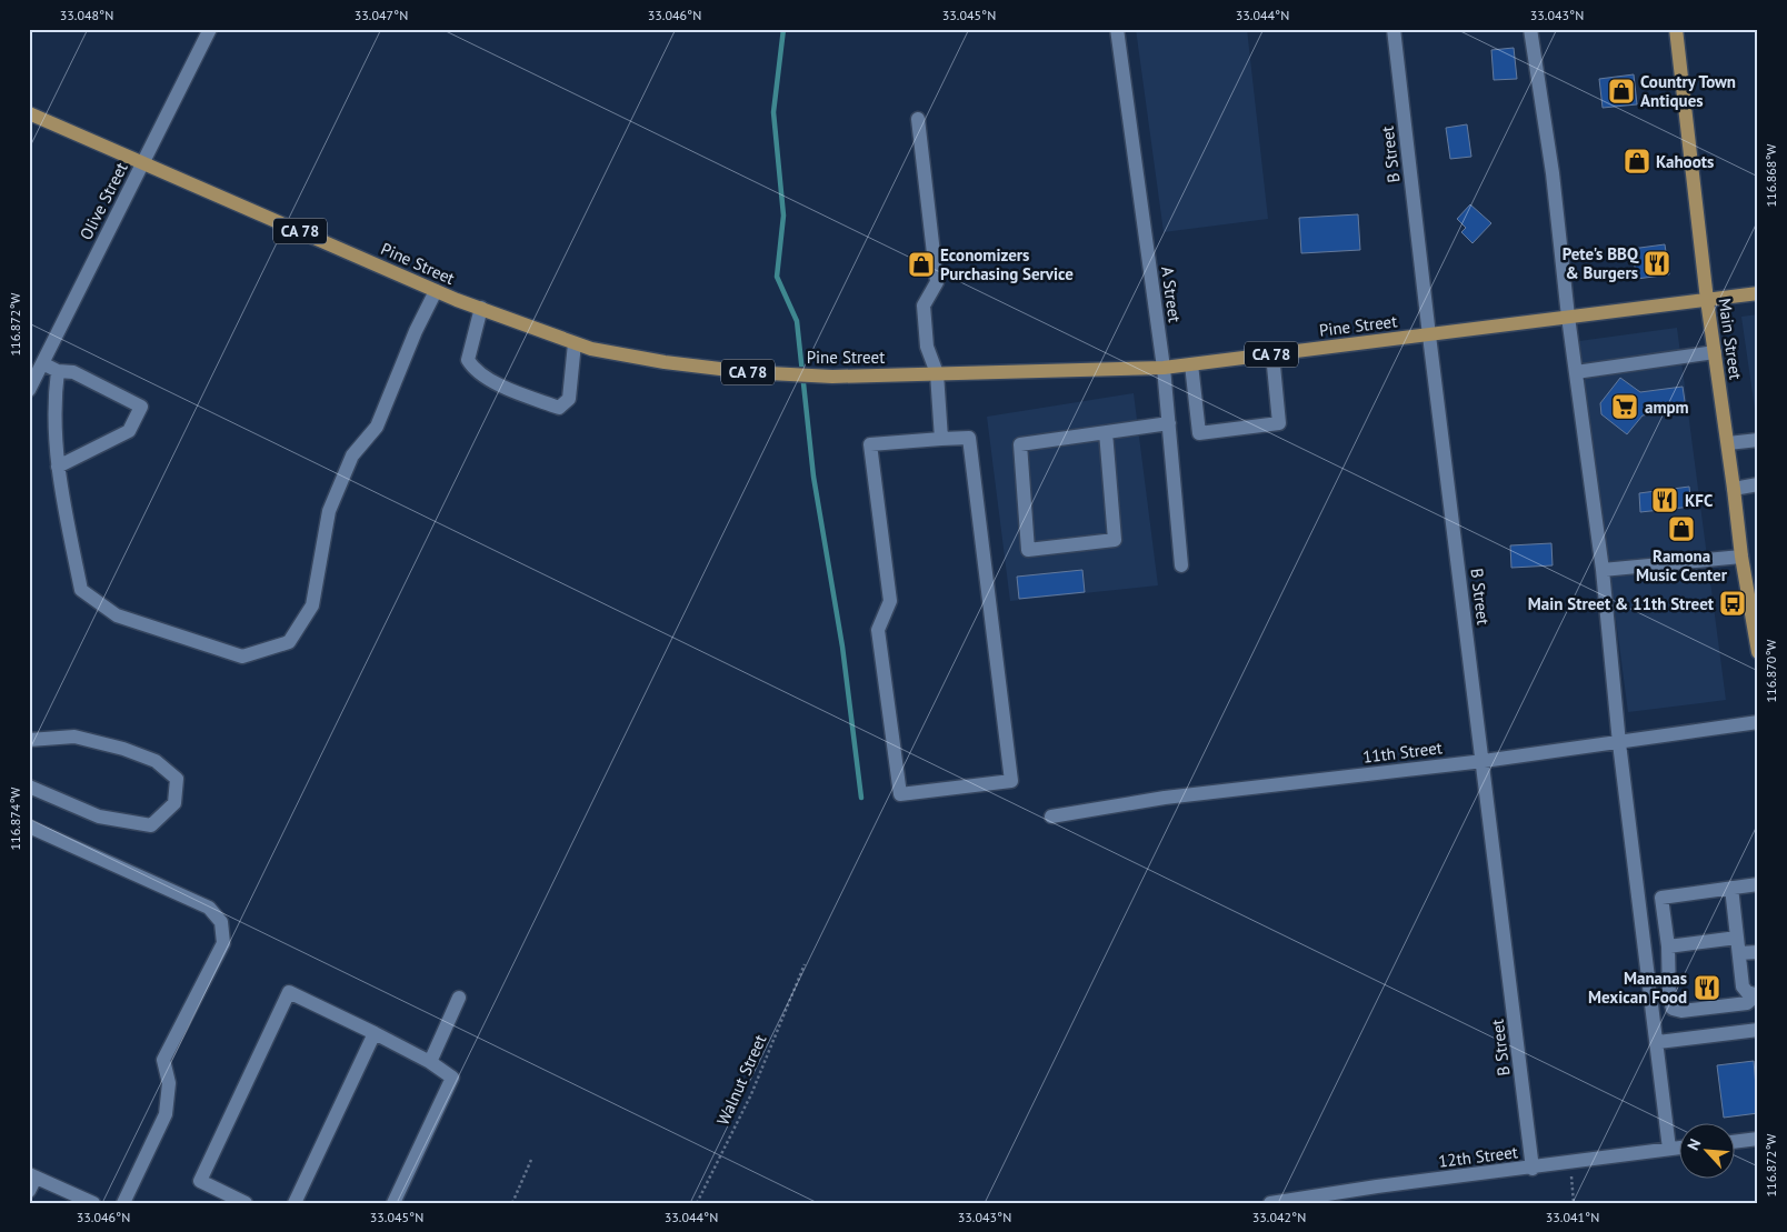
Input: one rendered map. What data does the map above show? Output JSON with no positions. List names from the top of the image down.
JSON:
{
  "streets": {
    "main road": ["CA 78", "Pine Street", "Main Street"],
    "street": [
      "B Street",
      "Olive Street",
      "A Street",
      "11th Street",
      "12th Street"
    ],
    "path": ["Walnut Street"]
  },
  "crossings": [
    ["B Street", "Pine Street"],
    ["B Street", "11th Street"],
    ["B Street", "12th Street"],
    ["Olive Street", "Pine Street"],
    ["Pine Street", "A Street"],
    ["Pine Street", "Main Street"]
  ],
  "places": {
    "shop": [
      "Country Town Antiques",
      "Kahoots",
      "Economizers Purchasing Service",
      "Ramona Music Center"
    ],
    "restaurant": ["Pete's BBQ & Burgers", "KFC", "Mananas Mexican Food"],
    "supermarket": ["ampm"],
    "bus stop": ["Main Street & 11th Street"]
  },
  "north": "top left",
  "coordinates": [
    "33.048°N",
    "33.047°N",
    "33.046°N",
    "33.045°N",
    "33.044°N",
    "33.043°N",
    "116.868°W",
    "116.872°W",
    "116.870°W",
    "116.874°W",
    "33.042°N",
    "33.041°N"
  ]
}
